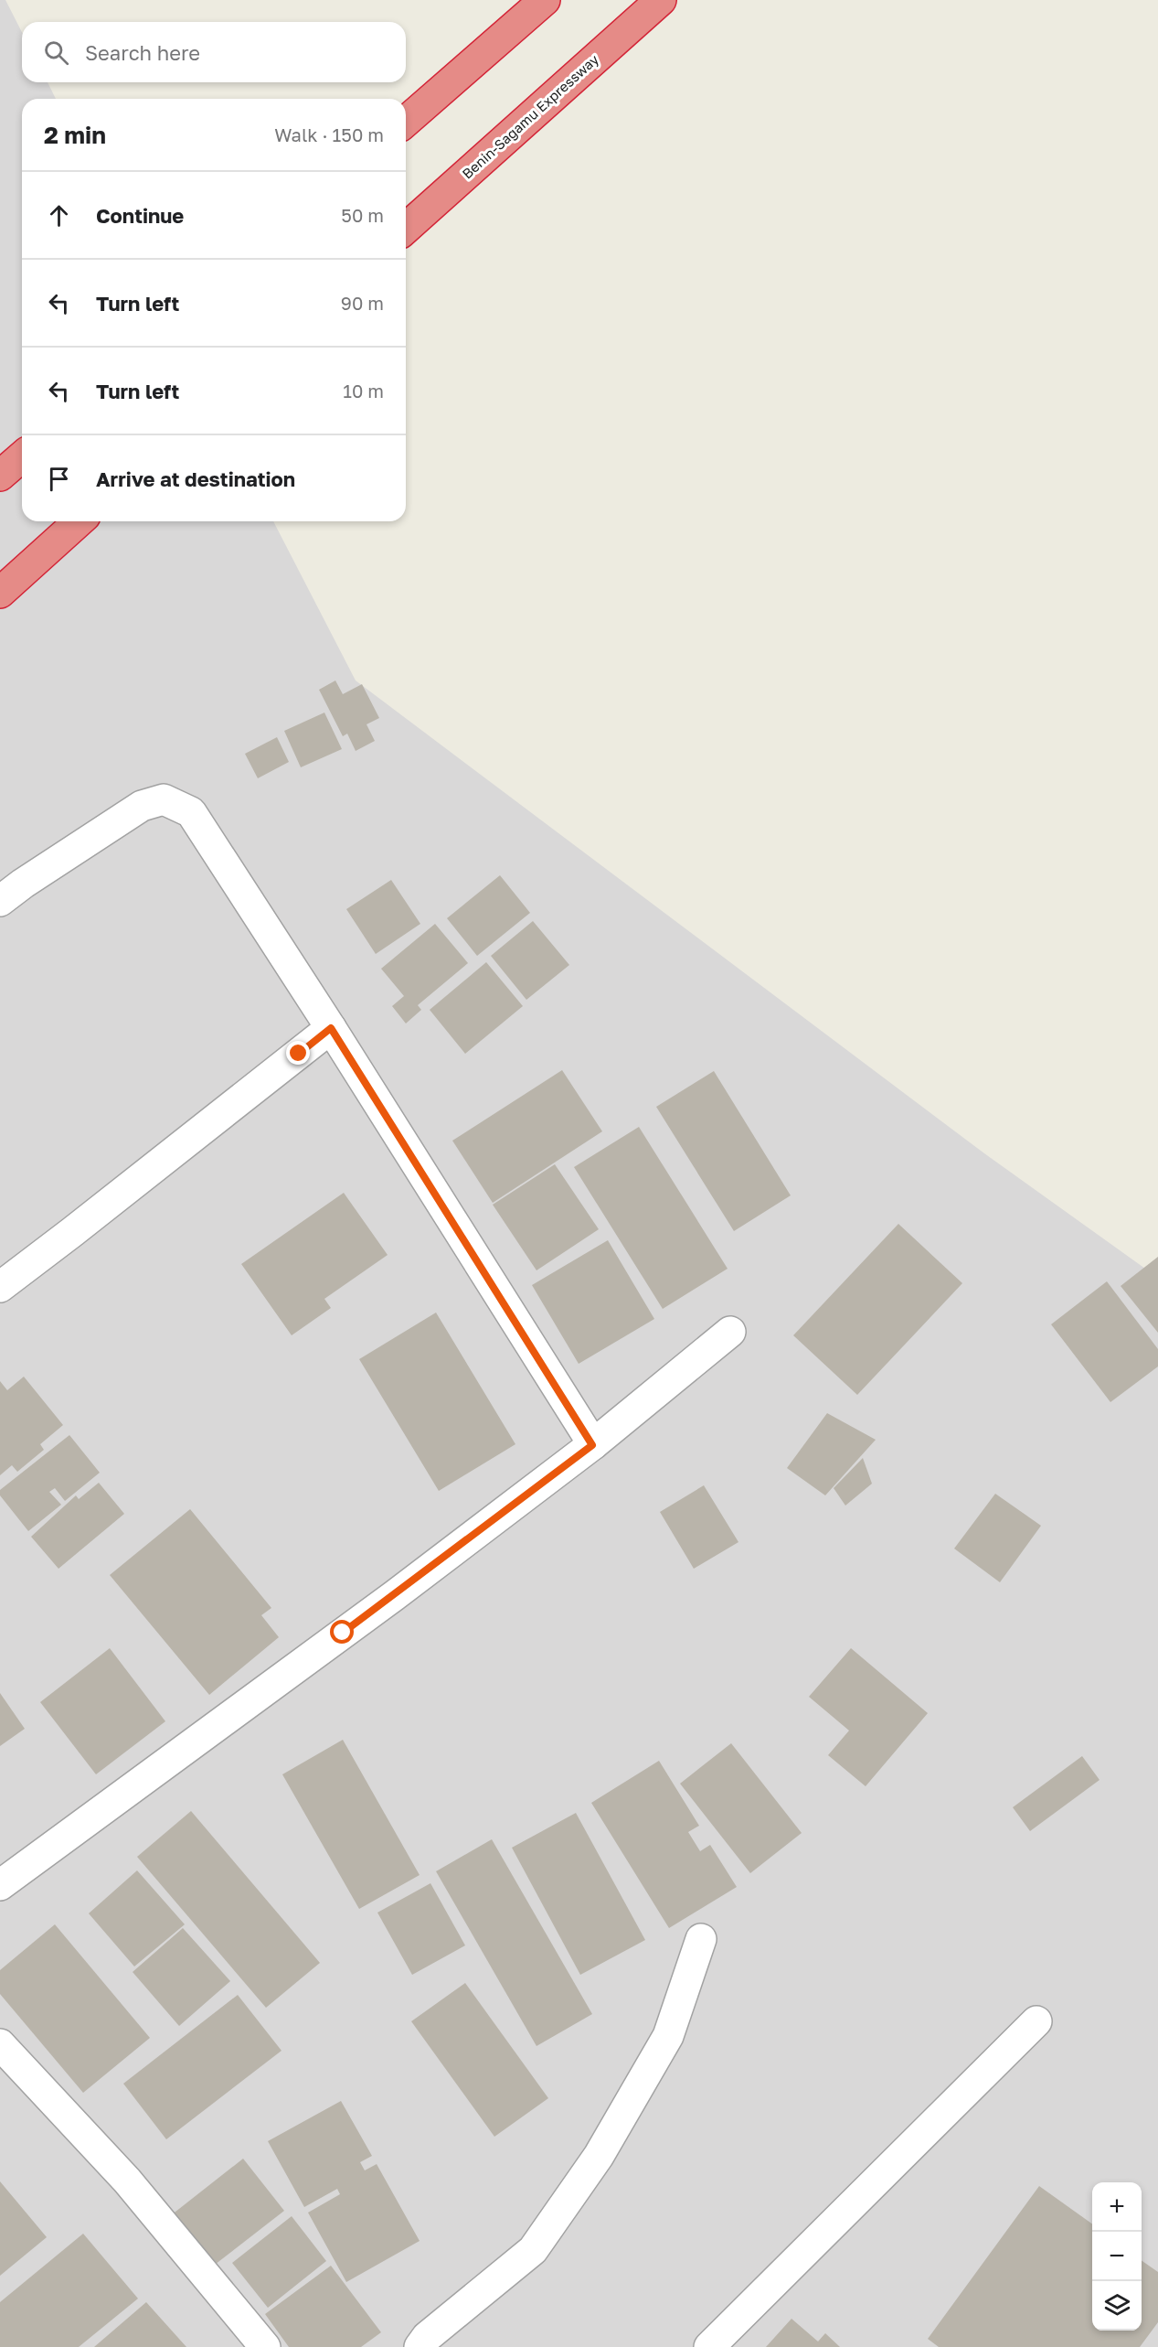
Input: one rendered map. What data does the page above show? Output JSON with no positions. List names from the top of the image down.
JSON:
{
  "streets": {
    "highway": ["Benin-Sagamu Expressway"]
  },
  "page": {
    "search": "Search here",
    "heading": ["2 min", "Walk · 150 m"],
    "list": [
      ["Continue", "50 m"],
      ["Turn left", "90 m"],
      ["Turn left", "10 m"],
      "Arrive at destination"
    ],
    "map_buttons": ["+", "−"]
  }
}
